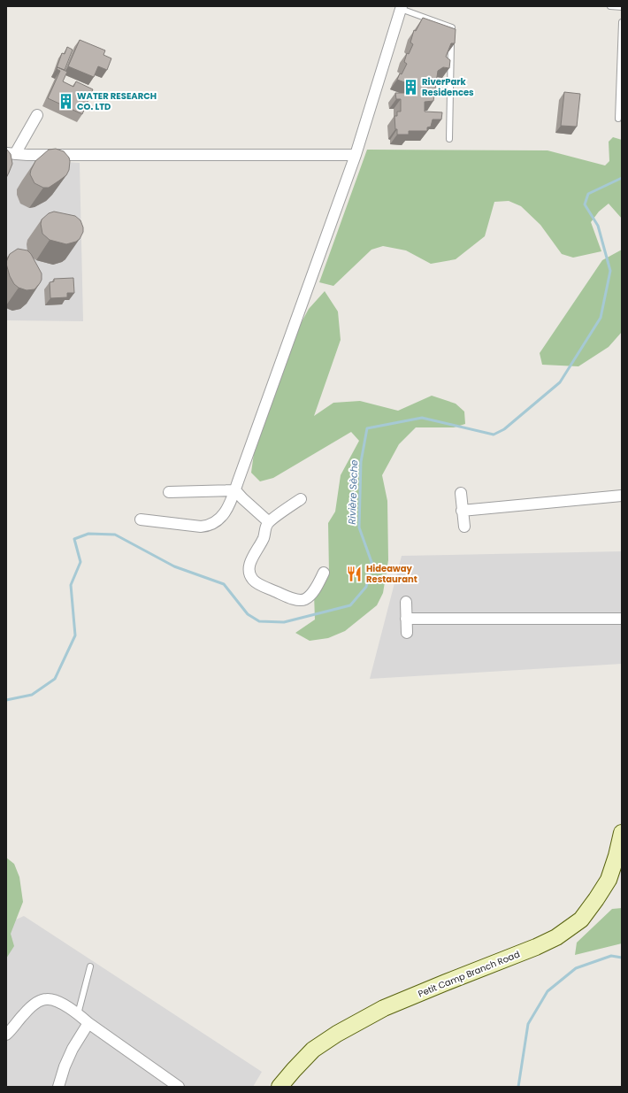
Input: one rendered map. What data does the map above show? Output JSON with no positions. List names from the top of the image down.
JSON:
{
  "streets": {
    "street": ["Petit Camp Branch Road"]
  },
  "water": ["Rivière Sèche"],
  "places": {
    "building": ["RiverPark Residences", "WATER RESEARCH CO. LTD"],
    "restaurant": ["Hideaway Restaurant"]
  }
}
